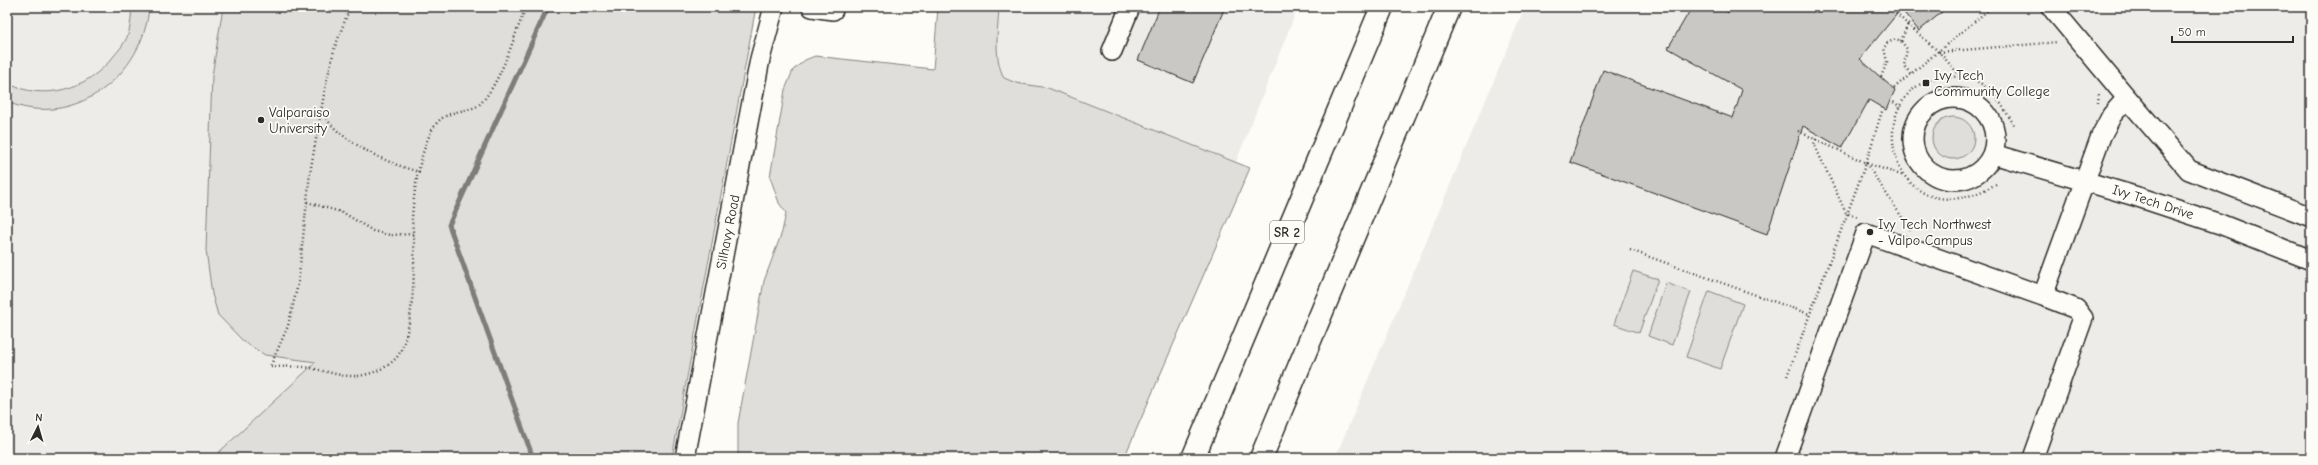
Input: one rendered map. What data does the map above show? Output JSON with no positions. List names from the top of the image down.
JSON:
{
  "streets": {
    "highway": ["SR 2"],
    "street": ["Ivy Tech Drive", "Silhavy Road"]
  },
  "places": {
    "transit": ["Ivy Tech Community College"],
    "other": ["Valparaiso University", "Ivy Tech Northwest - Valpo Campus"]
  },
  "scale_bar": "50 m",
  "north": "top"
}
